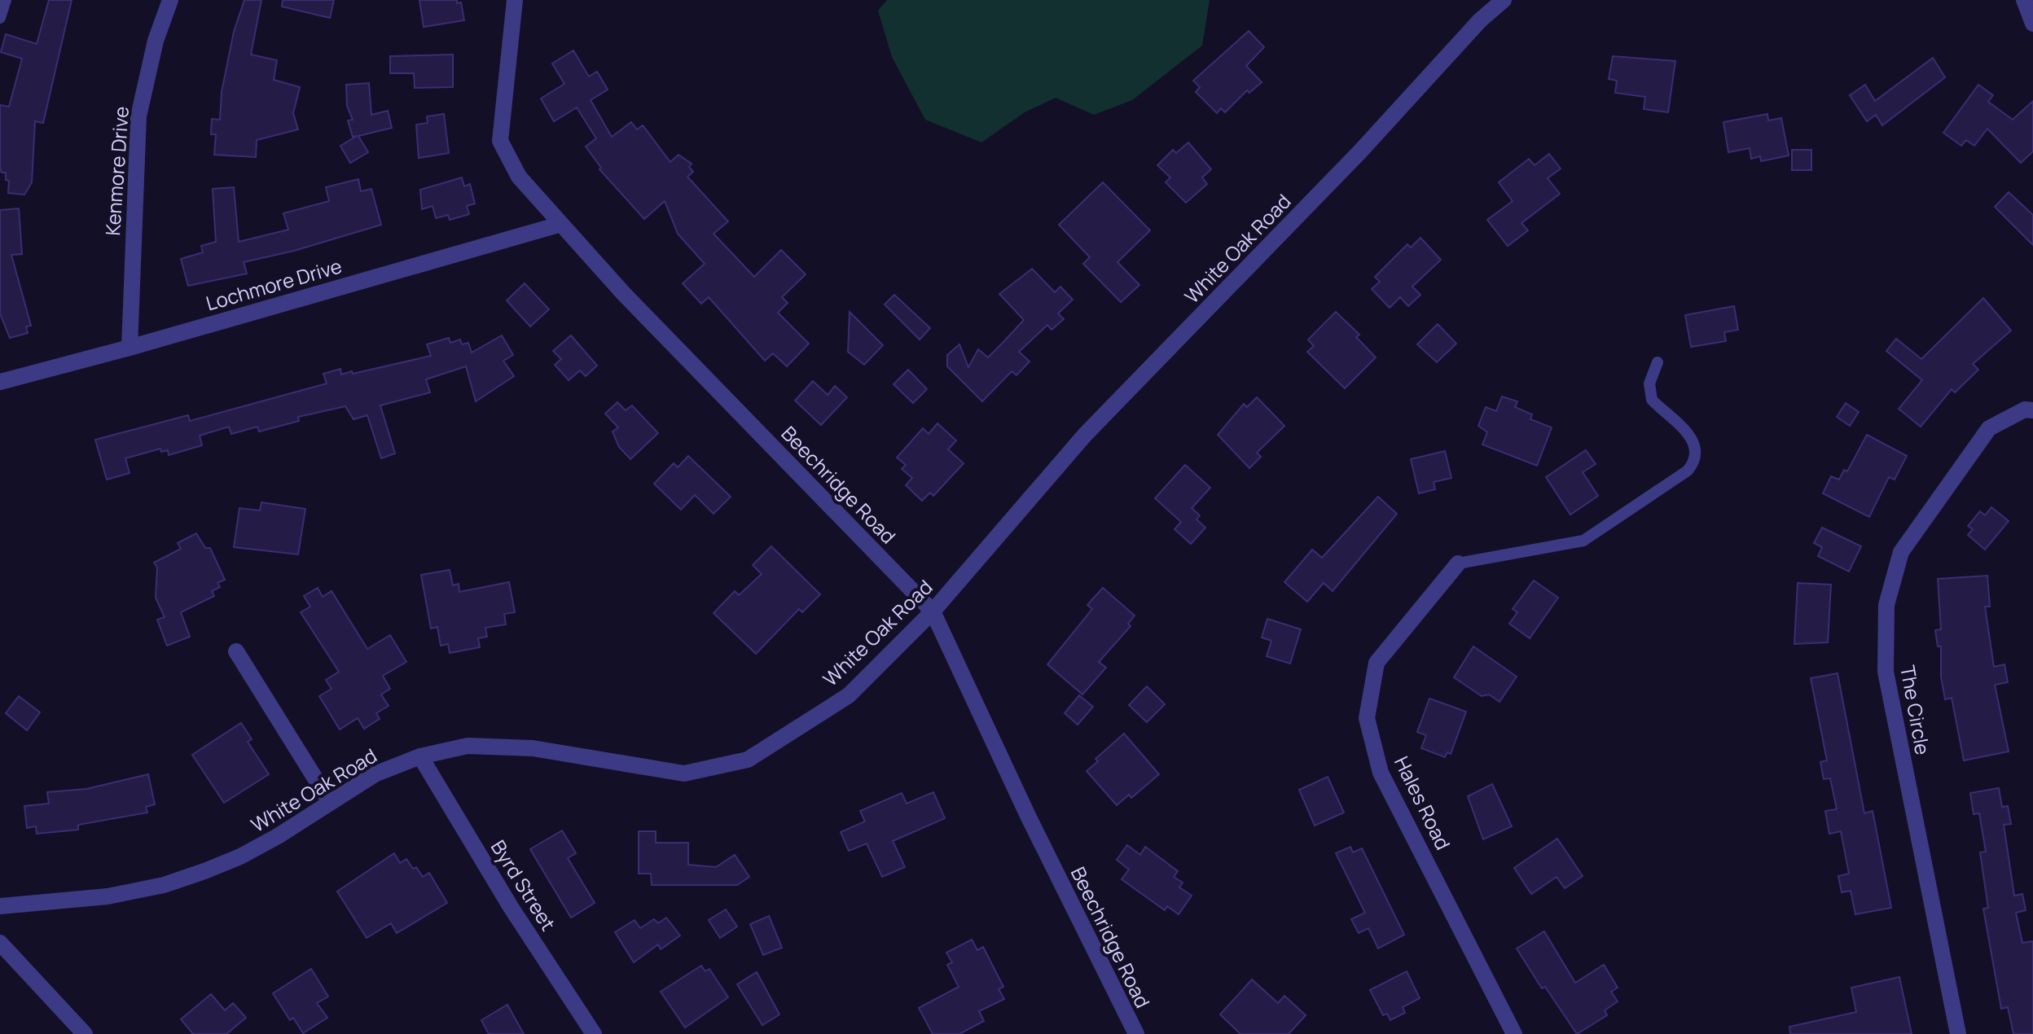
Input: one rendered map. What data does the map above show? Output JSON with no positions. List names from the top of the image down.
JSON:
{
  "streets": {
    "street": [
      "Kenmore Drive",
      "White Oak Road",
      "Lochmore Drive",
      "Beechridge Road",
      "The Circle",
      "Hales Road",
      "Byrd Street"
    ]
  },
  "crossings": [
    ["Kenmore Drive", "Lochmore Drive"],
    ["White Oak Road", "Beechridge Road"],
    ["White Oak Road", "Byrd Street"],
    ["Lochmore Drive", "Beechridge Road"]
  ]
}
